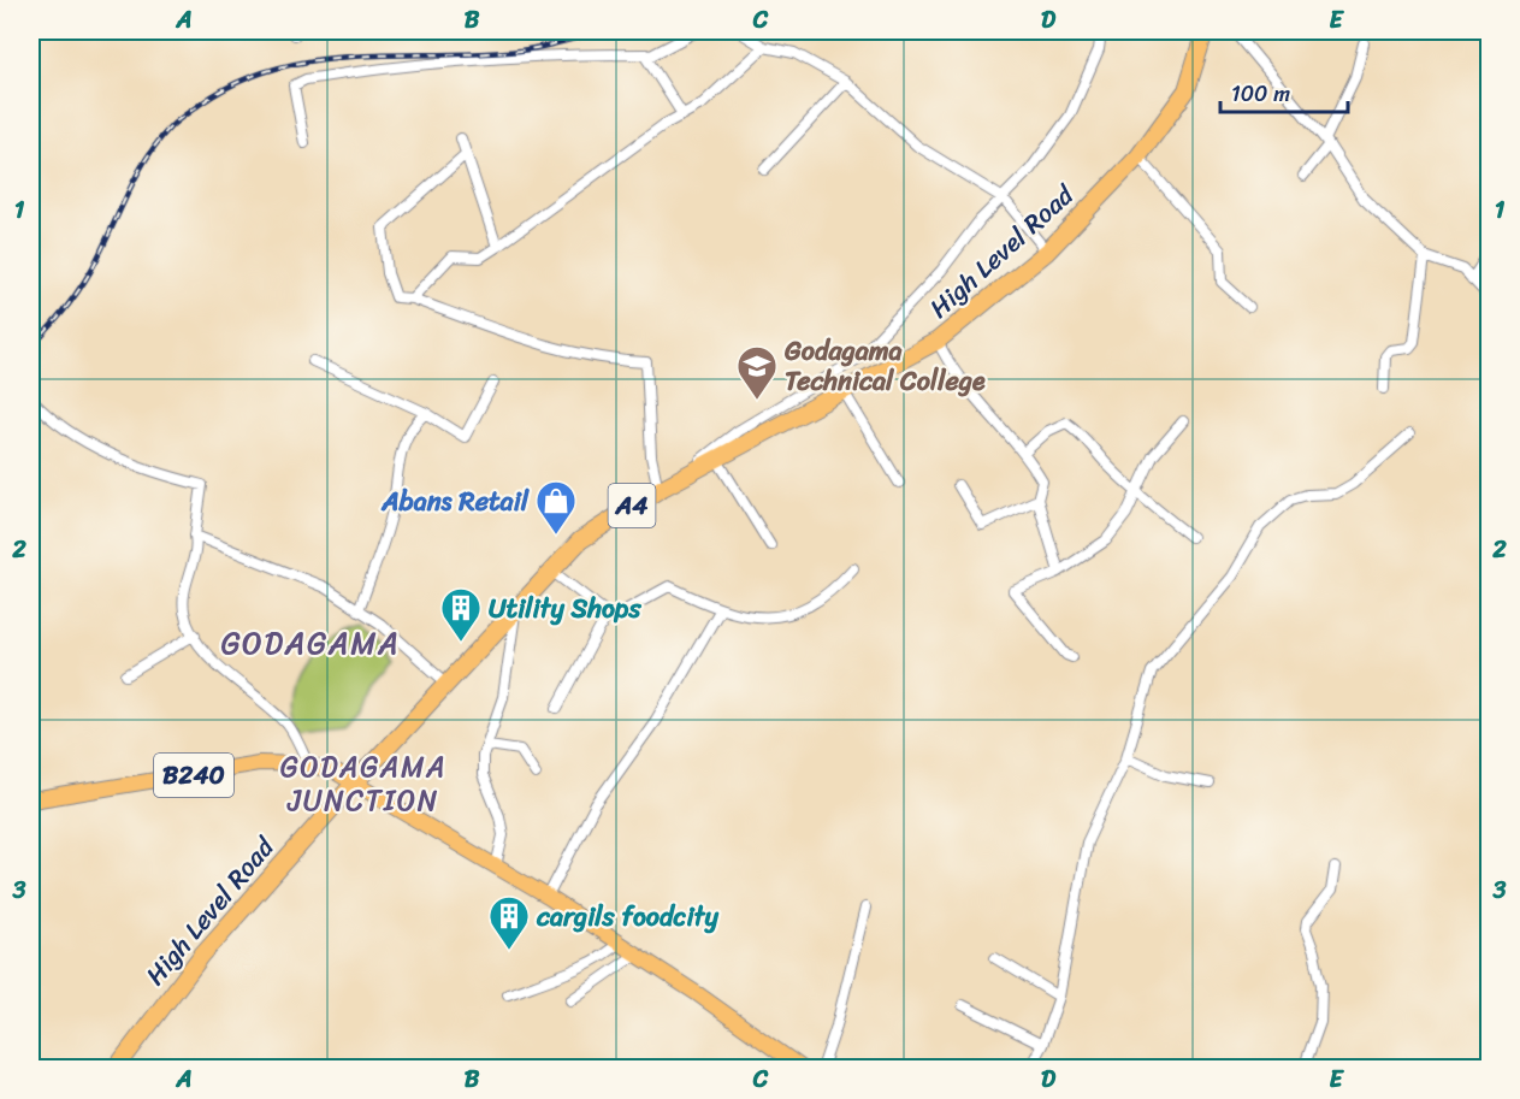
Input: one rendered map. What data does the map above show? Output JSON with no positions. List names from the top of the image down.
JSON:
{
  "streets": {
    "highway": ["High Level Road", "A4"],
    "main road": ["B240"]
  },
  "crossings": [
    ["High Level Road", "B240"]
  ],
  "districts": ["GODAGAMA", "GODAGAMA JUNCTION"],
  "places": {
    "school or university": ["Godagama Technical College"],
    "shop": ["Abans Retail"],
    "building": ["Utility Shops", "cargils foodcity"]
  },
  "scale_bar": "100 m",
  "grid": {
    "columns": [
      "A",
      "B",
      "C",
      "D",
      "E"
    ],
    "rows": ["1", "2", "3"]
  }
}
